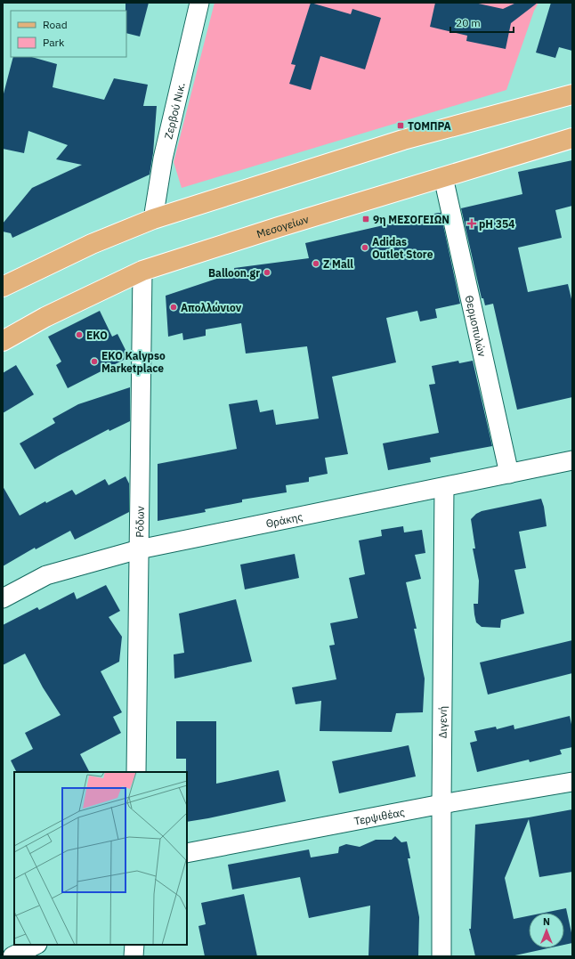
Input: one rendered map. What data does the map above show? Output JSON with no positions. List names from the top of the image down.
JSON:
{
  "streets": {
    "main road": ["Μεσογείων"],
    "street": [
      "Ζερβού Νικ.",
      "Θερμοπυλών",
      "Θράκης",
      "Ρόδων",
      "Διγενή",
      "Τερψιθέας"
    ]
  },
  "crossings": [
    ["Μεσογείων", "Θερμοπυλών"],
    ["Μεσογείων", "Ρόδων"],
    ["Θερμοπυλών", "Θράκης"],
    ["Θράκης", "Ρόδων"],
    ["Θράκης", "Διγενή"],
    ["Διγενή", "Τερψιθέας"]
  ],
  "places": {
    "transit": ["ΤΟΜΠΡΑ", "9η ΜΕΣΟΓΕΙΩΝ"],
    "health": ["pH 354"],
    "other": [
      "Adidas Outlet Store",
      "Z Mall",
      "Balloon.gr",
      "Απολλώνιον",
      "EKO",
      "EKO Kalypso Marketplace"
    ]
  },
  "legend": ["Road", "Park"],
  "scale_bar": "20 m",
  "north": "top"
}
